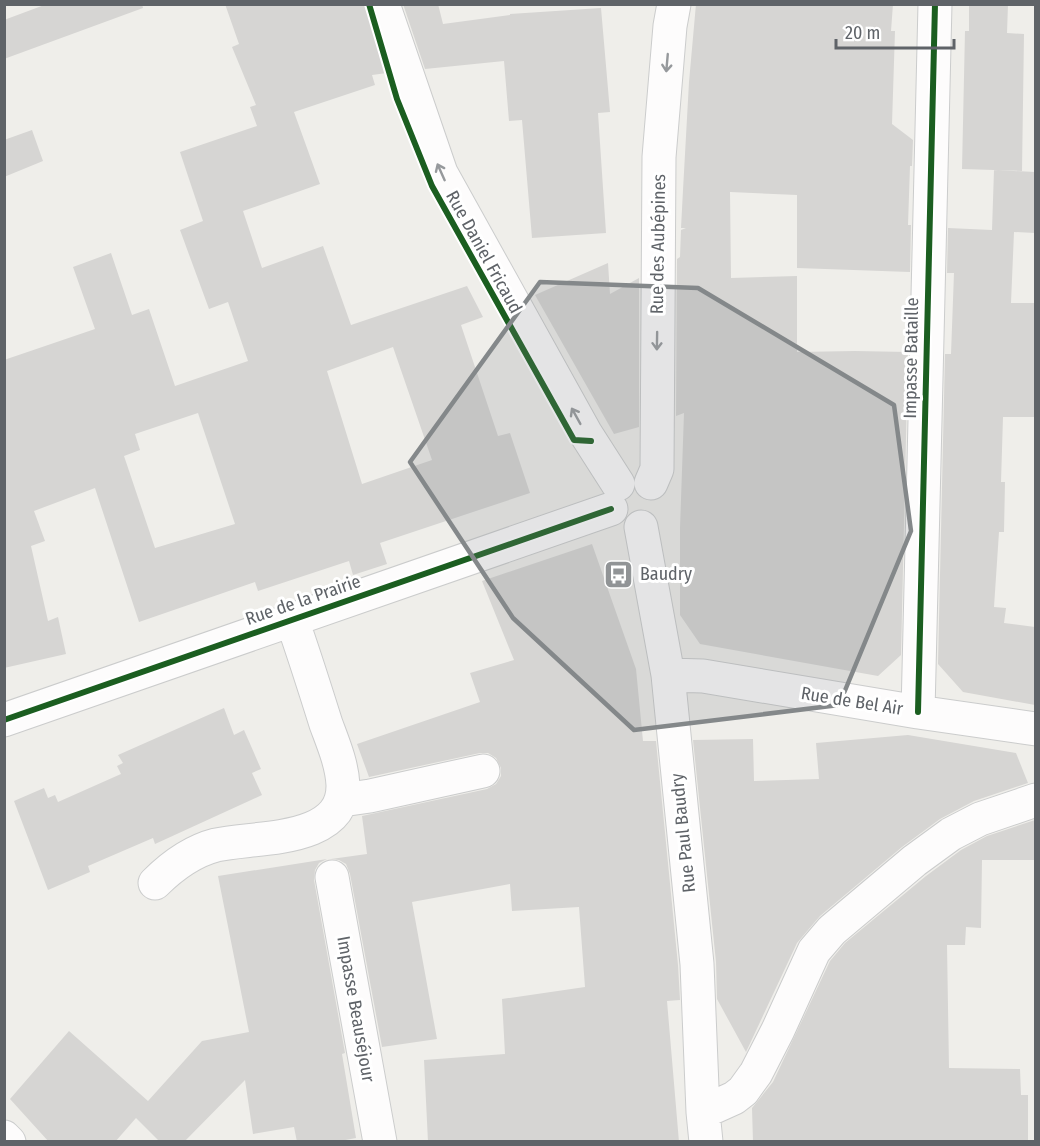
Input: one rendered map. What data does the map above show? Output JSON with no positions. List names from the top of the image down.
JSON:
{
  "streets": {
    "street": [
      "Rue des Aubépines",
      "Rue Daniel Fricaud",
      "Impasse Bataille",
      "Rue de la Prairie",
      "Rue de Bel Air",
      "Rue Paul Baudry",
      "Impasse Beauséjour"
    ]
  },
  "crossings": [
    ["Rue des Aubépines", "Rue Daniel Fricaud"],
    ["Rue des Aubépines", "Rue de la Prairie"],
    ["Rue des Aubépines", "Rue Paul Baudry"],
    ["Rue Daniel Fricaud", "Rue de la Prairie"],
    ["Rue Daniel Fricaud", "Rue Paul Baudry"],
    ["Impasse Bataille", "Rue de Bel Air"],
    ["Rue de la Prairie", "Rue Paul Baudry"],
    ["Rue de Bel Air", "Rue Paul Baudry"]
  ],
  "one_way": ["Rue des Aubépines", "Rue Daniel Fricaud"],
  "places": {
    "bus stop": ["Baudry"]
  },
  "scale_bar": "20 m"
}
